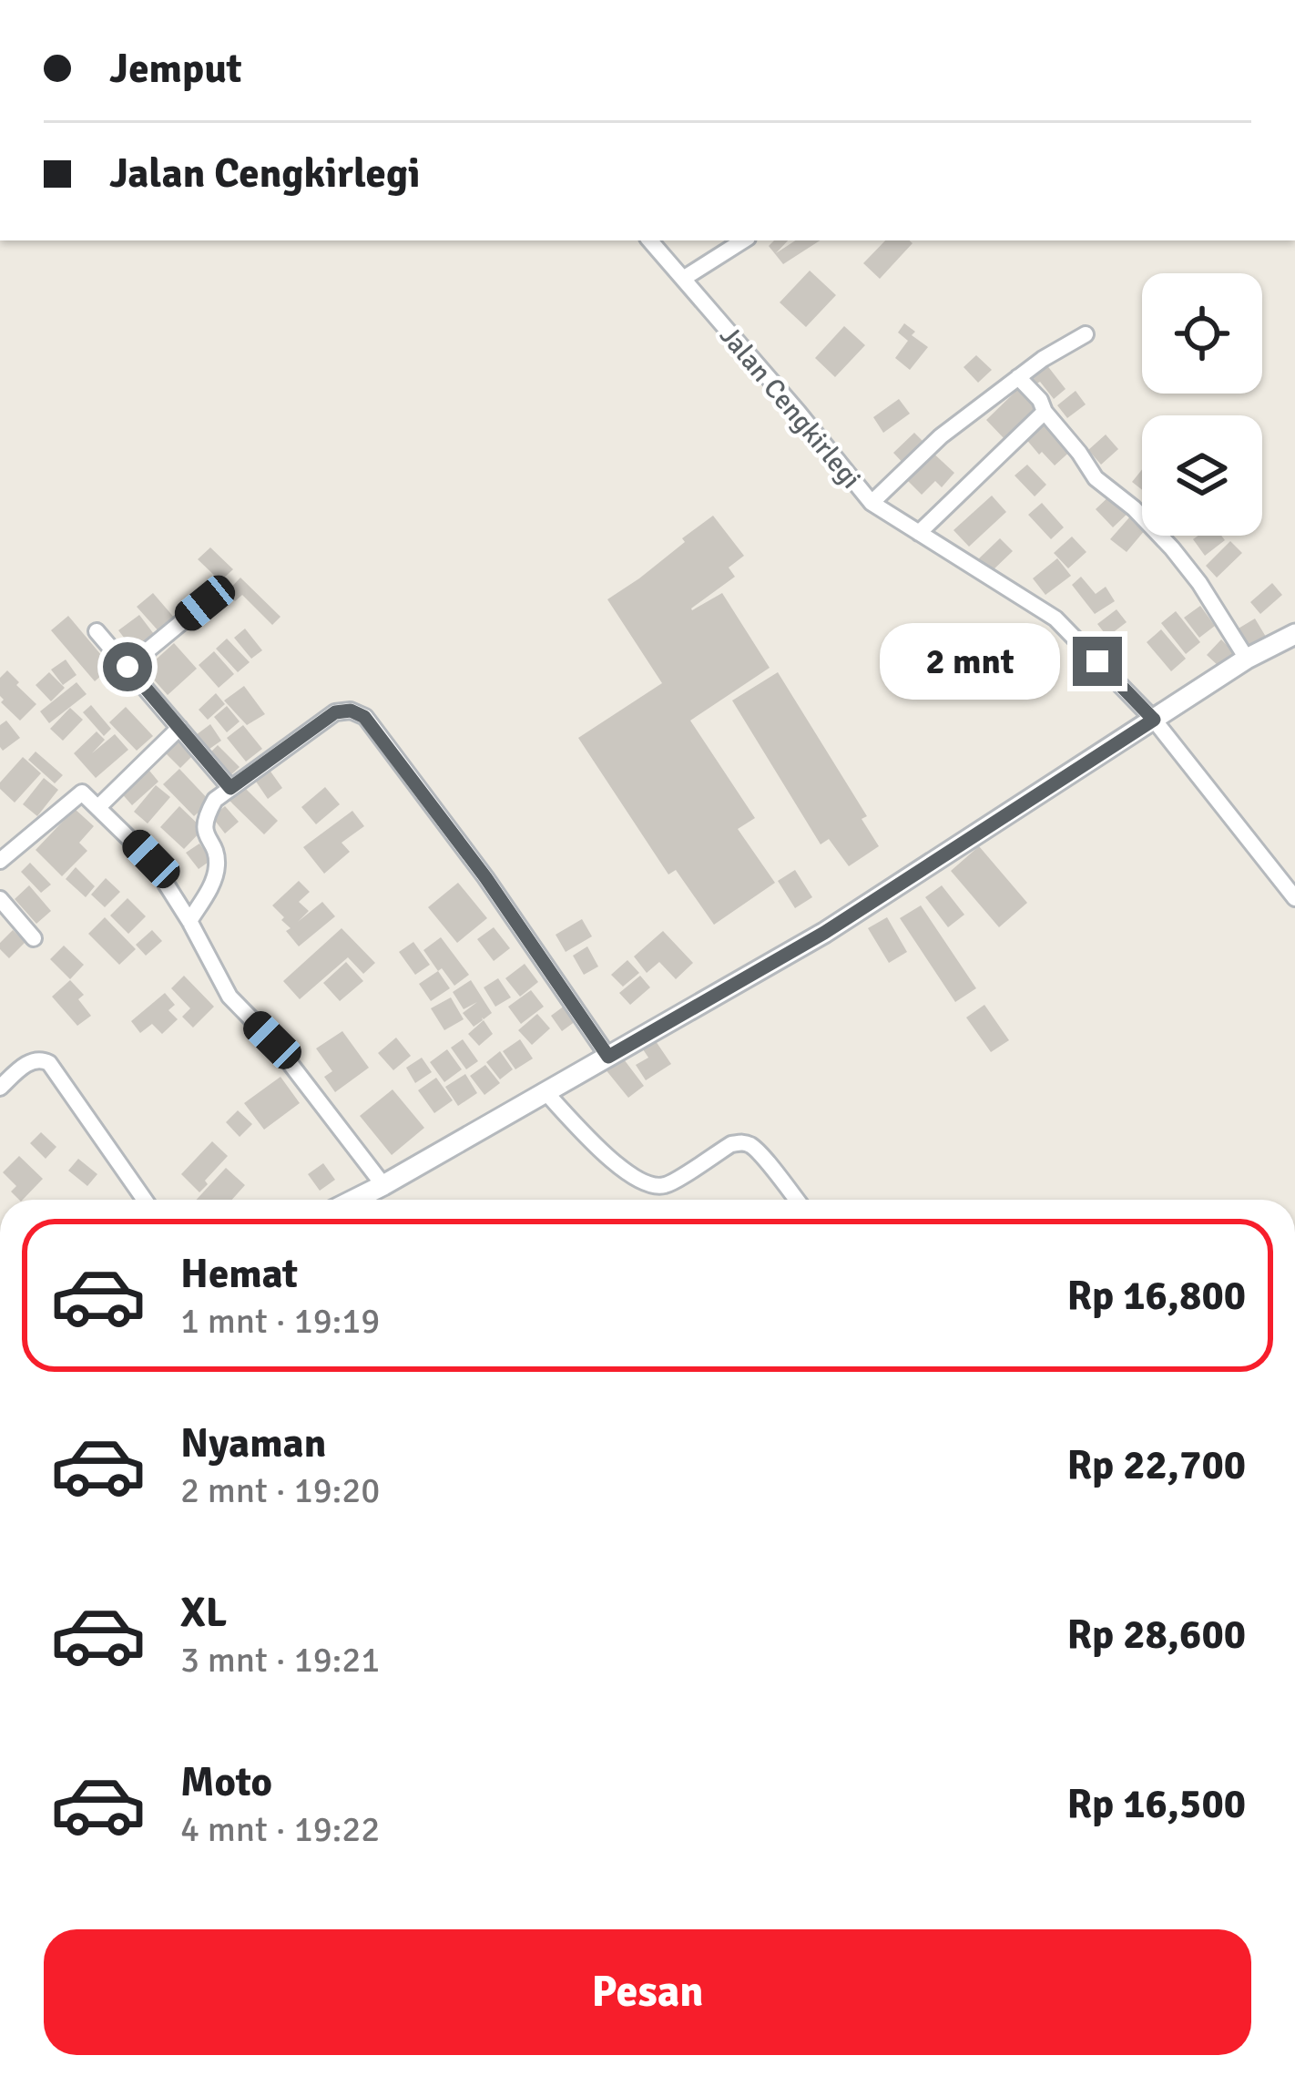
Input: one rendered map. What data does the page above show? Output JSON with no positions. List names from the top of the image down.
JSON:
{
  "streets": {
    "street": ["Jalan Cengkirlegi"]
  },
  "page": {
    "banner": ["Jemput", "Jalan Cengkirlegi"],
    "bubble": "2 mnt",
    "list": [
      {
        "name": "Hemat",
        "note": "1 mnt · 19:19",
        "value": "Rp 16,800"
      },
      {
        "name": "Nyaman",
        "note": "2 mnt · 19:20",
        "value": "Rp 22,700"
      },
      {
        "name": "XL",
        "note": "3 mnt · 19:21",
        "value": "Rp 28,600"
      },
      {
        "name": "Moto",
        "note": "4 mnt · 19:22",
        "value": "Rp 16,500"
      }
    ],
    "buttons": "Pesan"
  }
}
